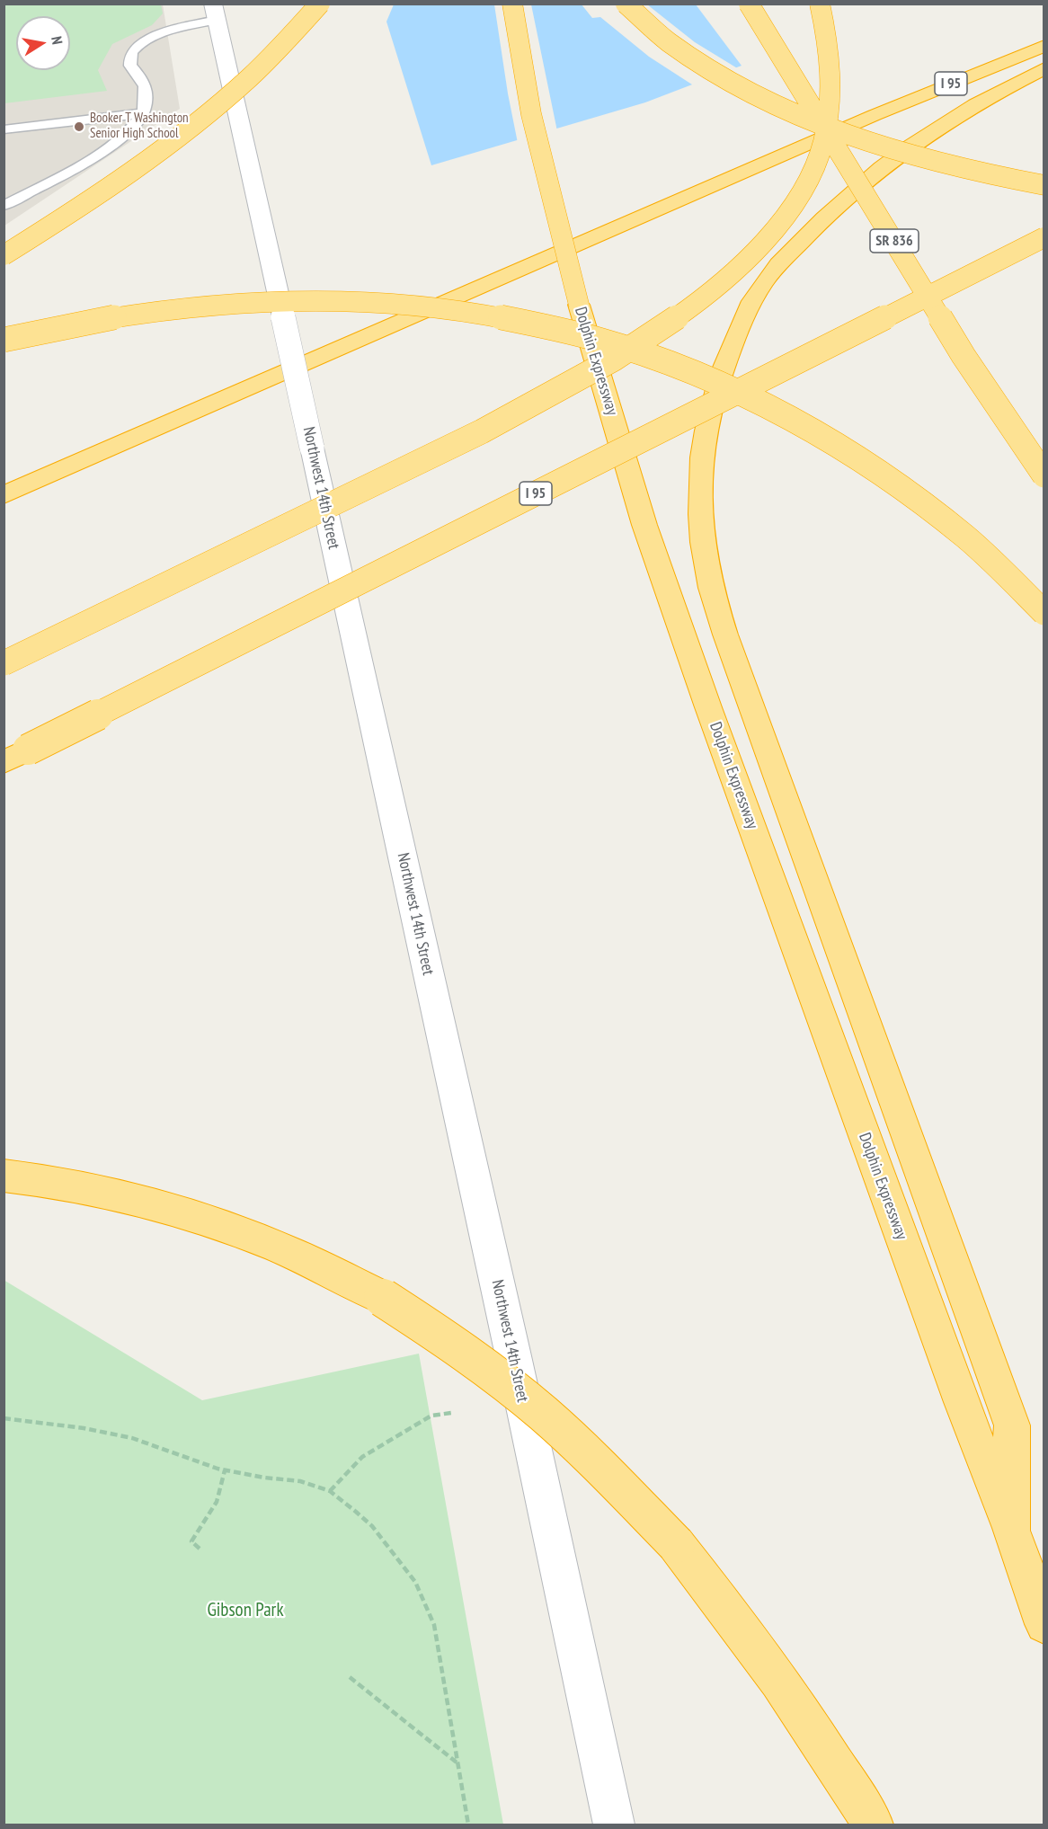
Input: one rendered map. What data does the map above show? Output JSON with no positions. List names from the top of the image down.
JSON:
{
  "streets": {
    "highway": ["I 95", "SR 836", "Dolphin Expressway"],
    "street": ["Northwest 14th Street"]
  },
  "parks": ["Gibson Park"],
  "places": ["Booker T Washington Senior High School"],
  "north": "right"
}
